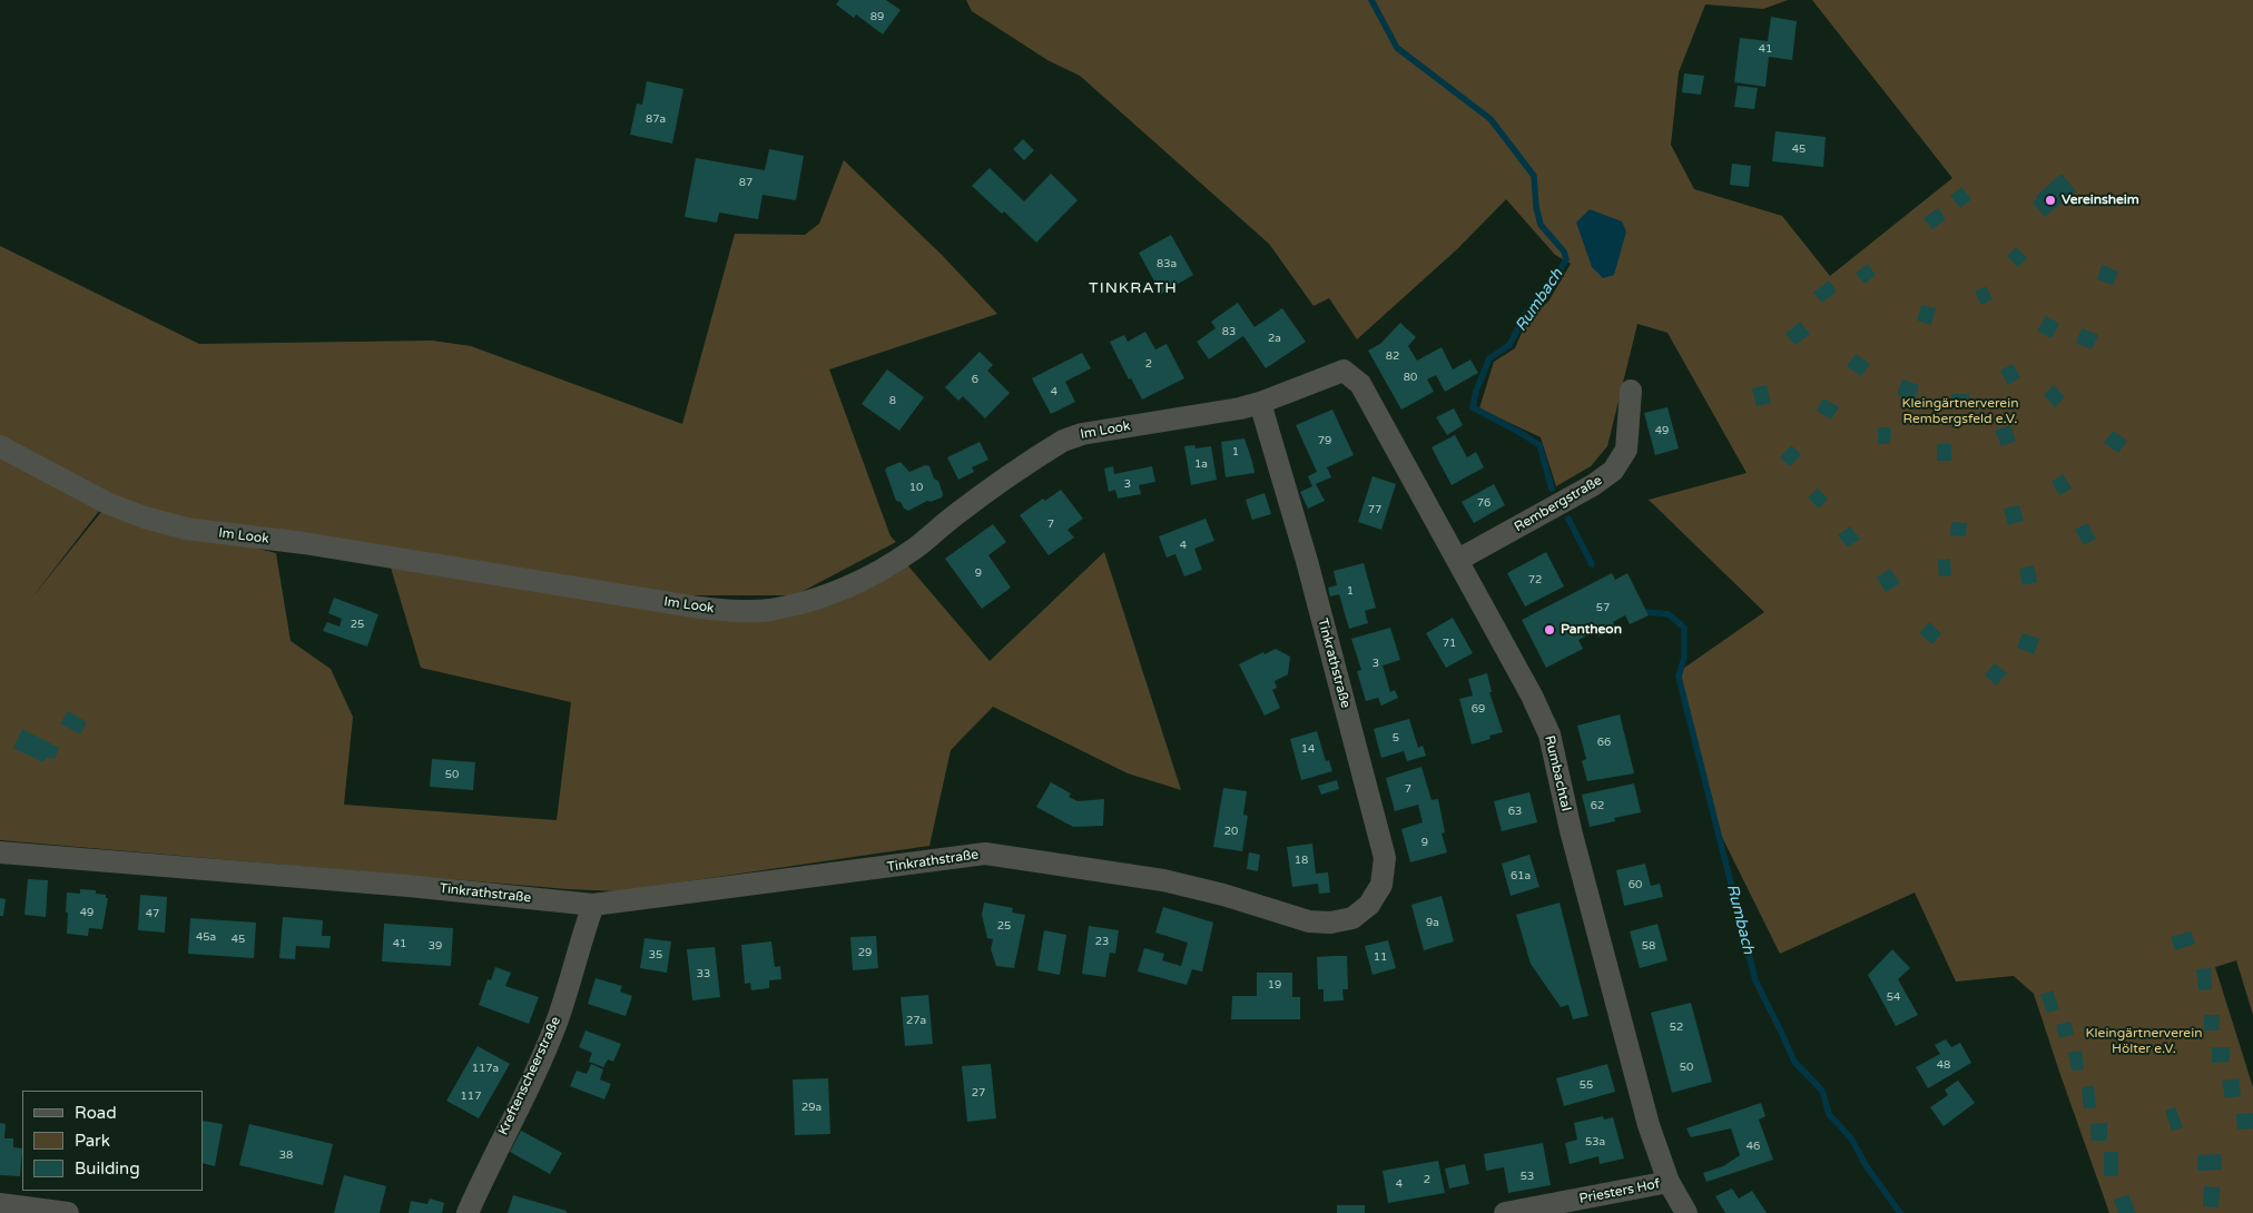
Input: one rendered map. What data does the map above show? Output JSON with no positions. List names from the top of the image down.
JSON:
{
  "streets": {
    "street": [
      "Im Look",
      "Rembergstraße",
      "Tinkrathstraße",
      "Rumbachtal",
      "Kreftenscheerstraße",
      "Priesters Hof"
    ]
  },
  "crossings": [
    ["Im Look", "Tinkrathstraße"],
    ["Im Look", "Rumbachtal"],
    ["Rembergstraße", "Rumbachtal"],
    ["Tinkrathstraße", "Kreftenscheerstraße"],
    ["Rumbachtal", "Priesters Hof"]
  ],
  "districts": ["TINKRATH"],
  "water": ["Rumbach"],
  "parks": ["Kleingärtnerverein Rembergsfeld e.V.", "Kleingärtnerverein Hölter e.V."],
  "places": ["Vereinsheim", "Pantheon"],
  "house_numbers": [
    "89",
    "41",
    "87a",
    "45",
    "87",
    "83a",
    "83",
    "2a",
    "82",
    "2",
    "80",
    "6",
    "4",
    "8",
    "49",
    "79",
    "1",
    "1a",
    "3",
    "10",
    "76",
    "77",
    "7",
    "4",
    "9",
    "72",
    "1",
    "57",
    "25",
    "71",
    "3",
    "69",
    "5",
    "66",
    "14",
    "50",
    "7",
    "62",
    "63",
    "20",
    "9",
    "18",
    "61a",
    "60",
    "49",
    "47",
    "9a",
    "25",
    "45a",
    "45",
    "23",
    "41",
    "39",
    "58",
    "29",
    "35",
    "11",
    "33",
    "19",
    "54",
    "27a",
    "52",
    "48",
    "50",
    "117a",
    "55",
    "27",
    "117",
    "29a",
    "53a",
    "46",
    "38",
    "53",
    "2",
    "4"
  ],
  "legend": ["Road", "Park", "Building"]
}
